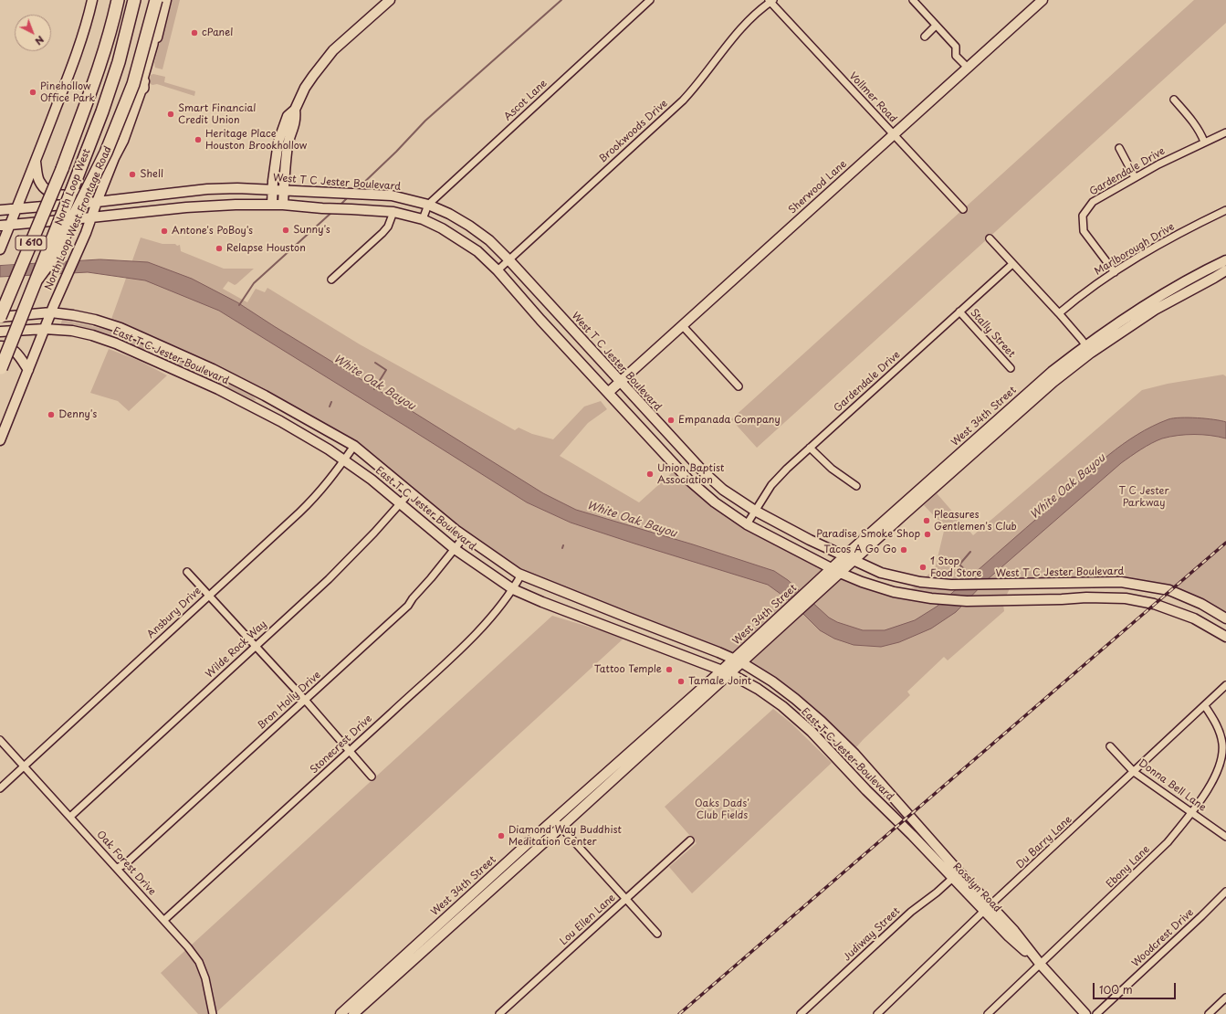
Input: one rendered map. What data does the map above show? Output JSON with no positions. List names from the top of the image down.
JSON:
{
  "streets": {
    "highway": ["North Loop West", "I 610"],
    "main road": [
      "West T C Jester Boulevard",
      "Sherwood Lane",
      "North Loop West Frontage Road",
      "East T C Jester Boulevard",
      "West 34th Street",
      "Rosslyn Road"
    ],
    "street": [
      "Vollmer Road",
      "Ascot Lane",
      "Brookwoods Drive",
      "Gardendale Drive",
      "Marlborough Drive",
      "Stally Street",
      "Ansbury Drive",
      "Wilde Rock Way",
      "Bron Holly Drive",
      "Stonecrest Drive",
      "Donna Bell Lane",
      "Du Barry Lane",
      "Oak Forest Drive",
      "Ebony Lane",
      "Lou Ellen Lane",
      "Judiway Street",
      "Woodcrest Drive"
    ]
  },
  "crossings": [
    ["Vollmer Road", "Brookwoods Drive"],
    ["Vollmer Road", "Sherwood Lane"],
    ["Ascot Lane", "West T C Jester Boulevard"],
    ["Brookwoods Drive", "West T C Jester Boulevard"],
    ["Gardendale Drive", "West T C Jester Boulevard"],
    ["Gardendale Drive", "Marlborough Drive"],
    ["Gardendale Drive", "Stally Street"],
    ["West T C Jester Boulevard", "Sherwood Lane"],
    ["West T C Jester Boulevard", "North Loop West Frontage Road"],
    ["West T C Jester Boulevard", "West 34th Street"],
    ["North Loop West", "East T C Jester Boulevard"],
    ["North Loop West Frontage Road", "East T C Jester Boulevard"],
    ["East T C Jester Boulevard", "West 34th Street"],
    ["East T C Jester Boulevard", "Ansbury Drive"],
    ["East T C Jester Boulevard", "Wilde Rock Way"],
    ["East T C Jester Boulevard", "Bron Holly Drive"],
    ["East T C Jester Boulevard", "Stonecrest Drive"],
    ["East T C Jester Boulevard", "Rosslyn Road"],
    ["Ansbury Drive", "Oak Forest Drive"],
    ["Wilde Rock Way", "Oak Forest Drive"],
    ["Bron Holly Drive", "Oak Forest Drive"],
    ["Stonecrest Drive", "Oak Forest Drive"],
    ["Donna Bell Lane", "Du Barry Lane"],
    ["Donna Bell Lane", "Ebony Lane"],
    ["Du Barry Lane", "Ebony Lane"],
    ["Du Barry Lane", "Rosslyn Road"],
    ["Ebony Lane", "Rosslyn Road"],
    ["Rosslyn Road", "Judiway Street"]
  ],
  "water": ["White Oak Bayou"],
  "parks": ["T C Jester Parkway", "Oaks Dads' Club Fields"],
  "places": [
    "cPanel",
    "Pinehollow Office Park",
    "Smart Financial Credit Union",
    "Heritage Place Houston Brookhollow",
    "Shell",
    "Sunny's",
    "Antone's PoBoy's",
    "Relapse Houston",
    "Denny's",
    "Empanada Company",
    "Union Baptist Association",
    "Pleasures Gentlemen's Club",
    "Paradise Smoke Shop",
    "Tacos A Go Go",
    "1 Stop Food Store",
    "Tattoo Temple",
    "Tamale Joint",
    "Diamond Way Buddhist Meditation Center"
  ],
  "scale_bar": "100 m",
  "north": "bottom right"
}
